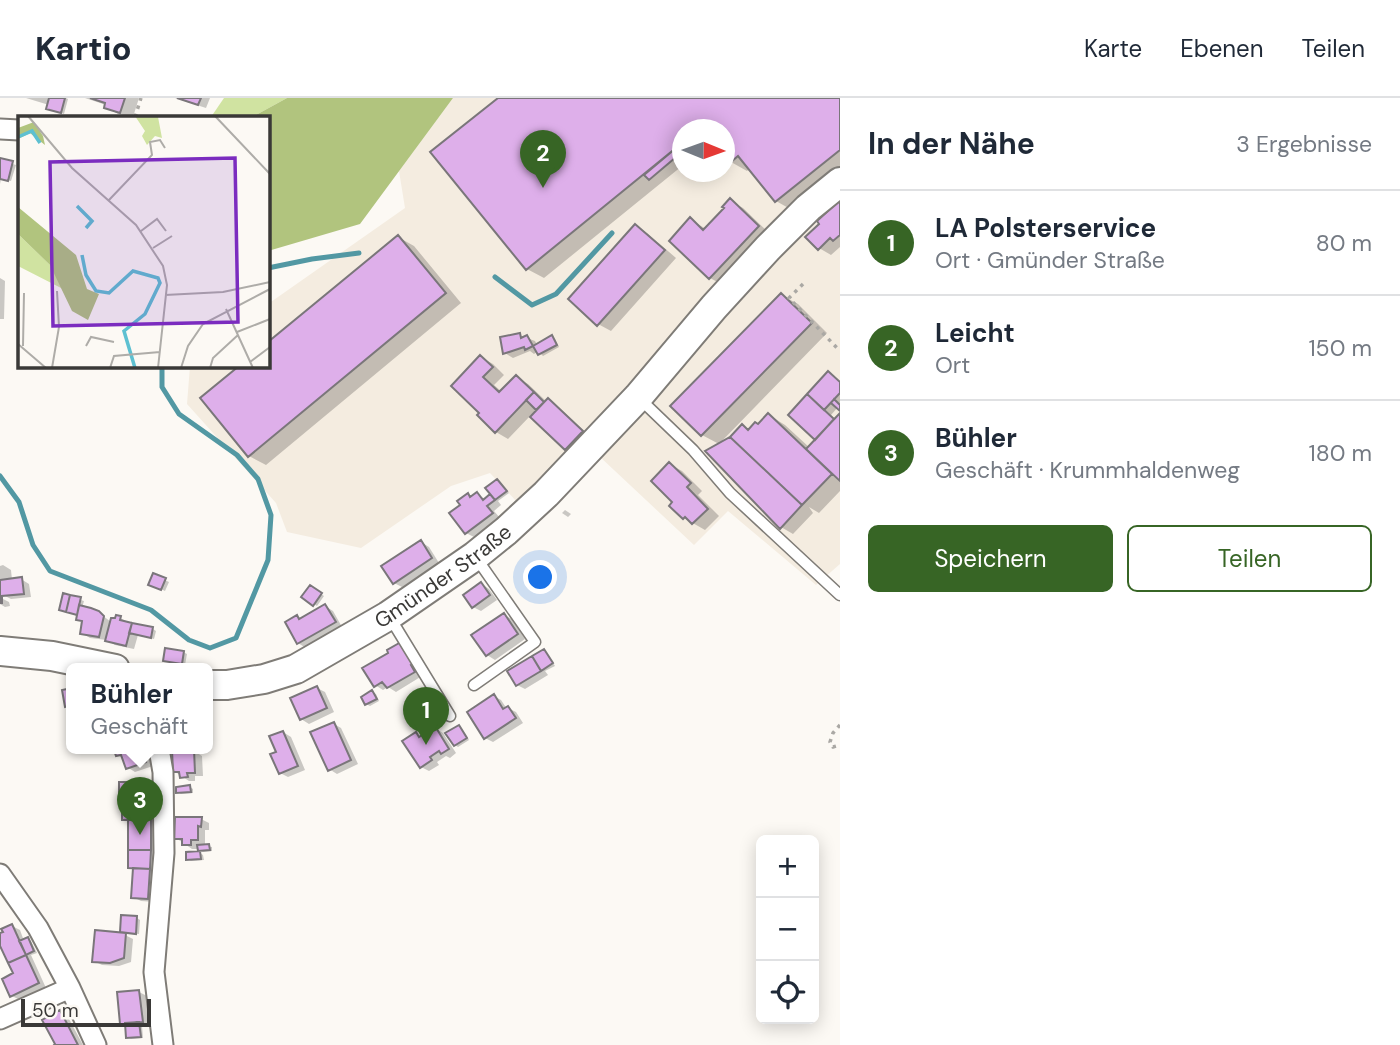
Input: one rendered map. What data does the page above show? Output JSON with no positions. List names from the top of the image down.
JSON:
{
  "streets": {
    "street": ["Gmünder Straße"]
  },
  "scale_bar": "50 m",
  "north": "right",
  "page": {
    "header": "Kartio",
    "nav": ["Karte", "Ebenen", "Teilen"],
    "heading": ["In der Nähe", "3 Ergebnisse"],
    "pins": ["2", "1", "3"],
    "list": [
      {
        "mark": "1",
        "name": "LA Polsterservice",
        "note": "Ort · Gmünder Straße",
        "value": "80 m"
      },
      {
        "mark": "2",
        "name": "Leicht",
        "note": "Ort",
        "value": "150 m"
      },
      {
        "mark": "3",
        "name": "Bühler",
        "note": "Geschäft · Krummhaldenweg",
        "value": "180 m"
      }
    ],
    "buttons": ["Speichern", "Teilen"],
    "popup": ["Bühler", "Geschäft"],
    "map_buttons": ["+", "−"],
    "scale": "50 m"
  }
}
